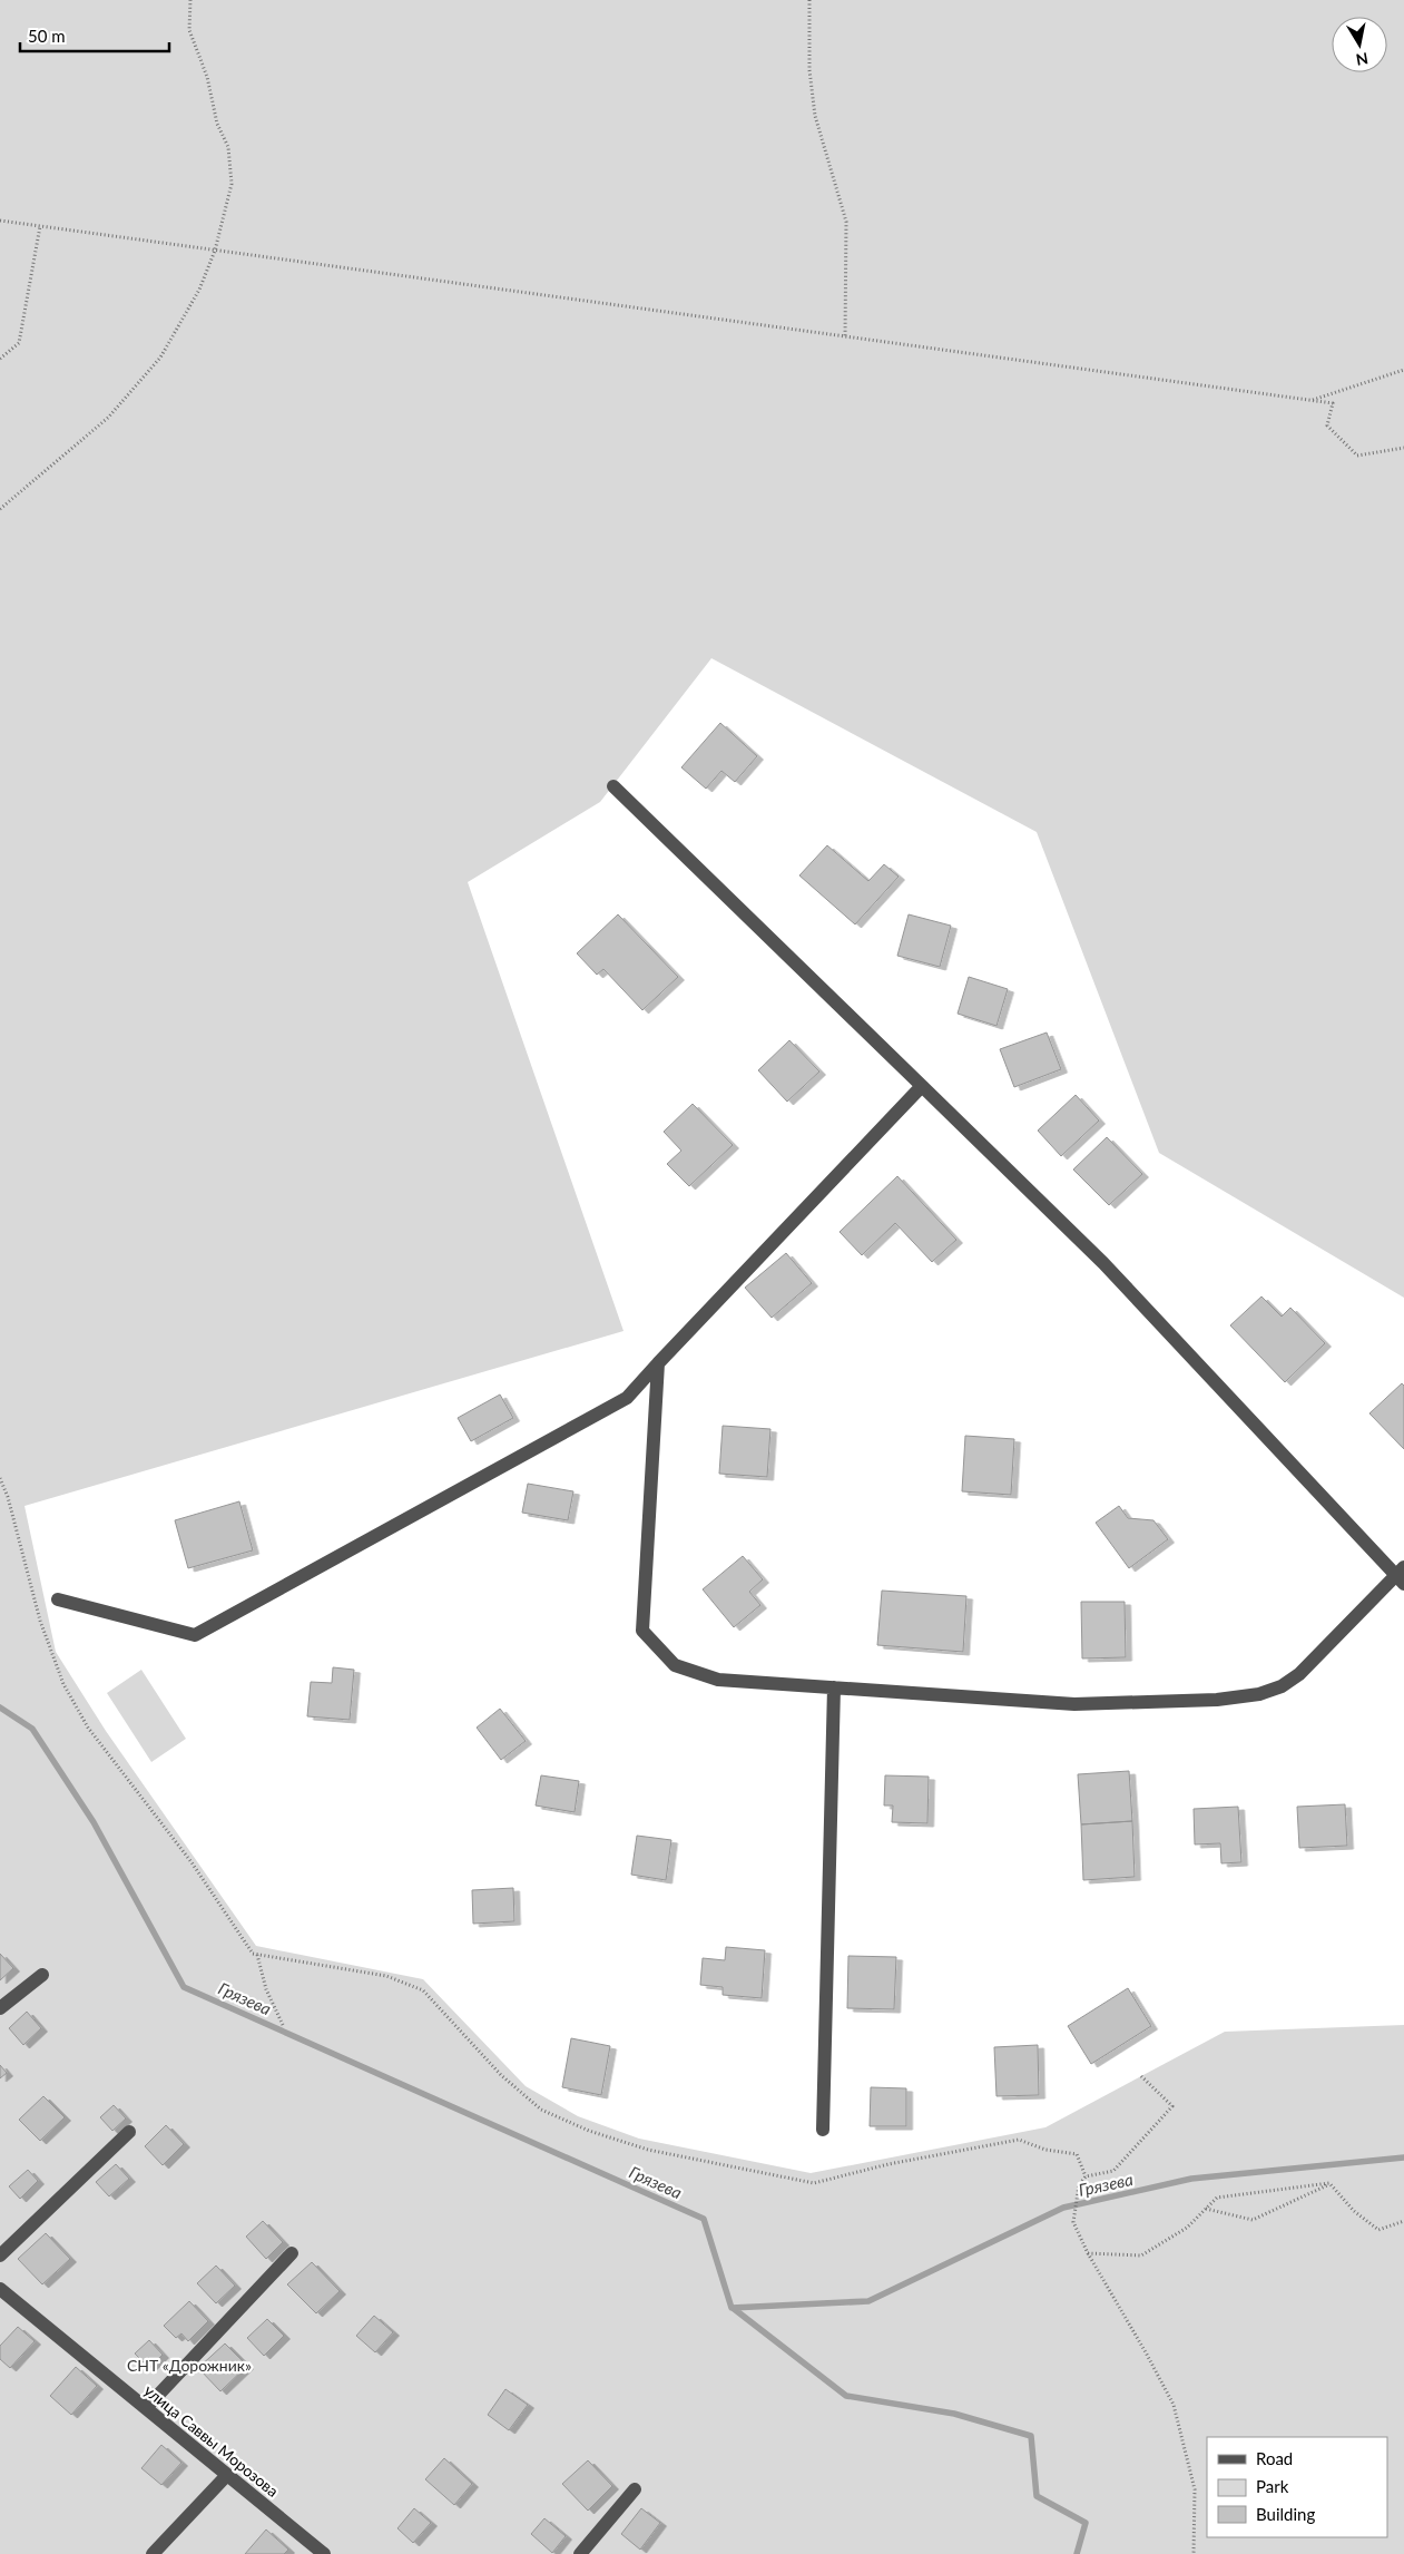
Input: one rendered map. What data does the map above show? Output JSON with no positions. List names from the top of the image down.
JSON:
{
  "streets": {
    "street": ["улица Саввы Морозова"]
  },
  "water": ["Грязева"],
  "parks": ["СНТ «Дорожник»"],
  "legend": ["Road", "Park", "Building"],
  "scale_bar": "50 m",
  "north": "bottom"
}
